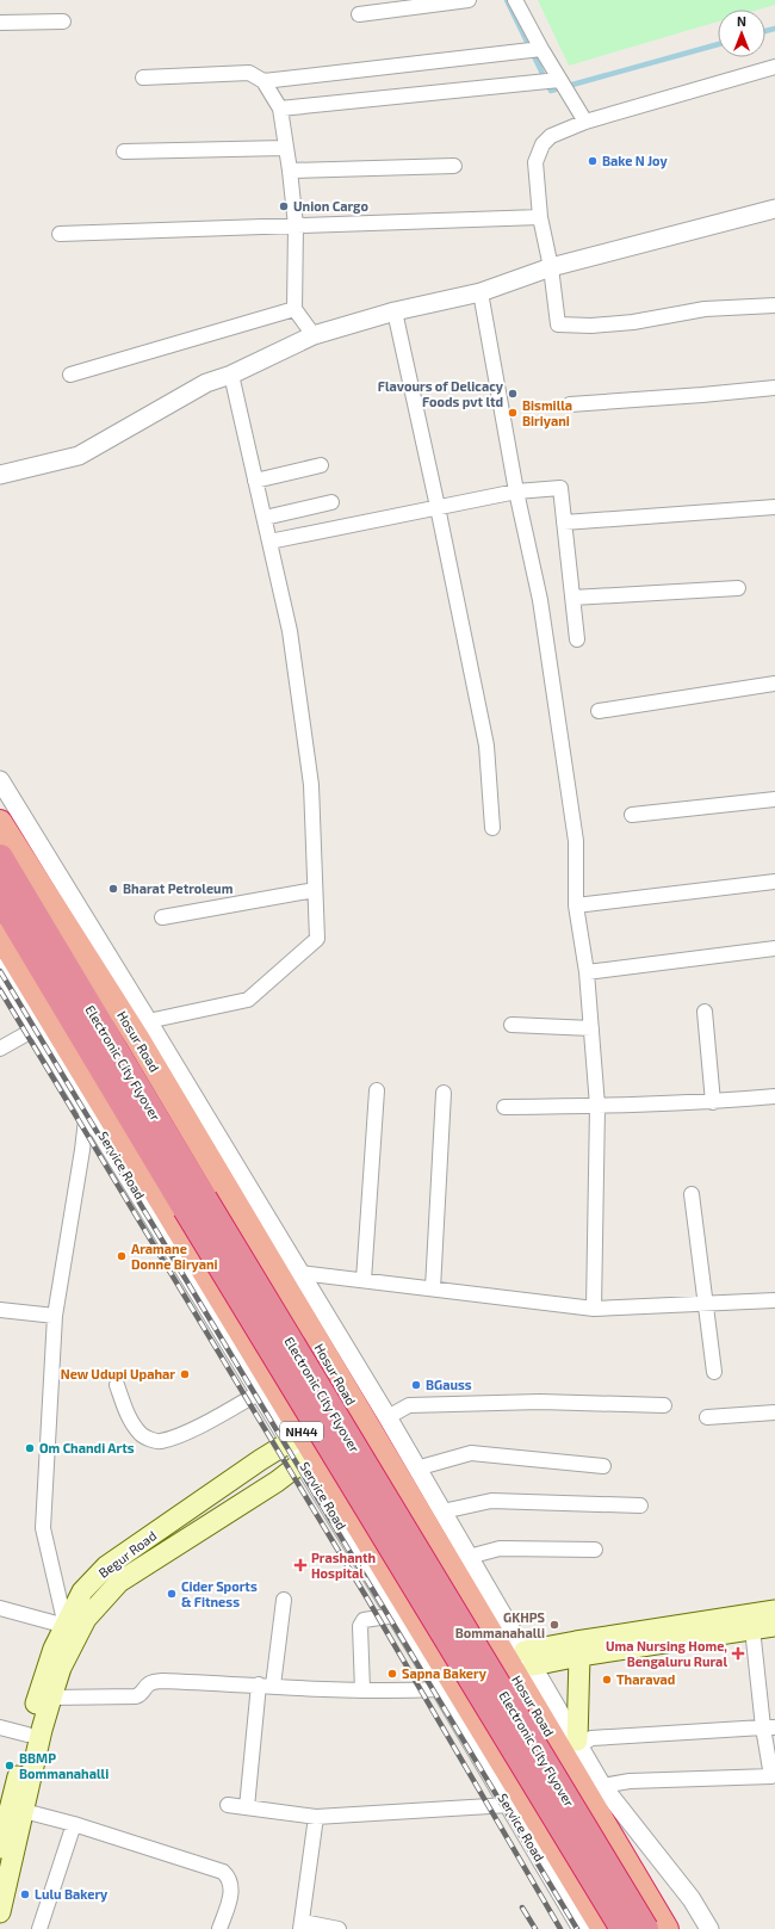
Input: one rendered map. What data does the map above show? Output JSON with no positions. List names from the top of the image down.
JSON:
{
  "streets": {
    "highway": ["Hosur Road", "Electronic City Flyover", "NH44"],
    "main road": ["Begur Road"],
    "street": ["Service Road"]
  },
  "crossings": [
    ["Service Road", "NH44"],
    ["Service Road", "Begur Road"],
    ["NH44", "Begur Road"]
  ],
  "places": {
    "other": [
      "Bake N Joy",
      "Union Cargo",
      "Flavours of Delicacy Foods pvt ltd",
      "Bismilla Biriyani",
      "Bharat Petroleum",
      "Aramane Donne Biryani",
      "New Udupi Upahar",
      "BGauss",
      "Om Chandi Arts",
      "Cider Sports & Fitness",
      "GKHPS Bommanahalli",
      "Sapna Bakery",
      "Tharavad",
      "BBMP Bommanahalli",
      "Lulu Bakery"
    ],
    "health": ["Prashanth Hospital", "Uma Nursing Home, Bengaluru Rural"]
  },
  "north": "top"
}
